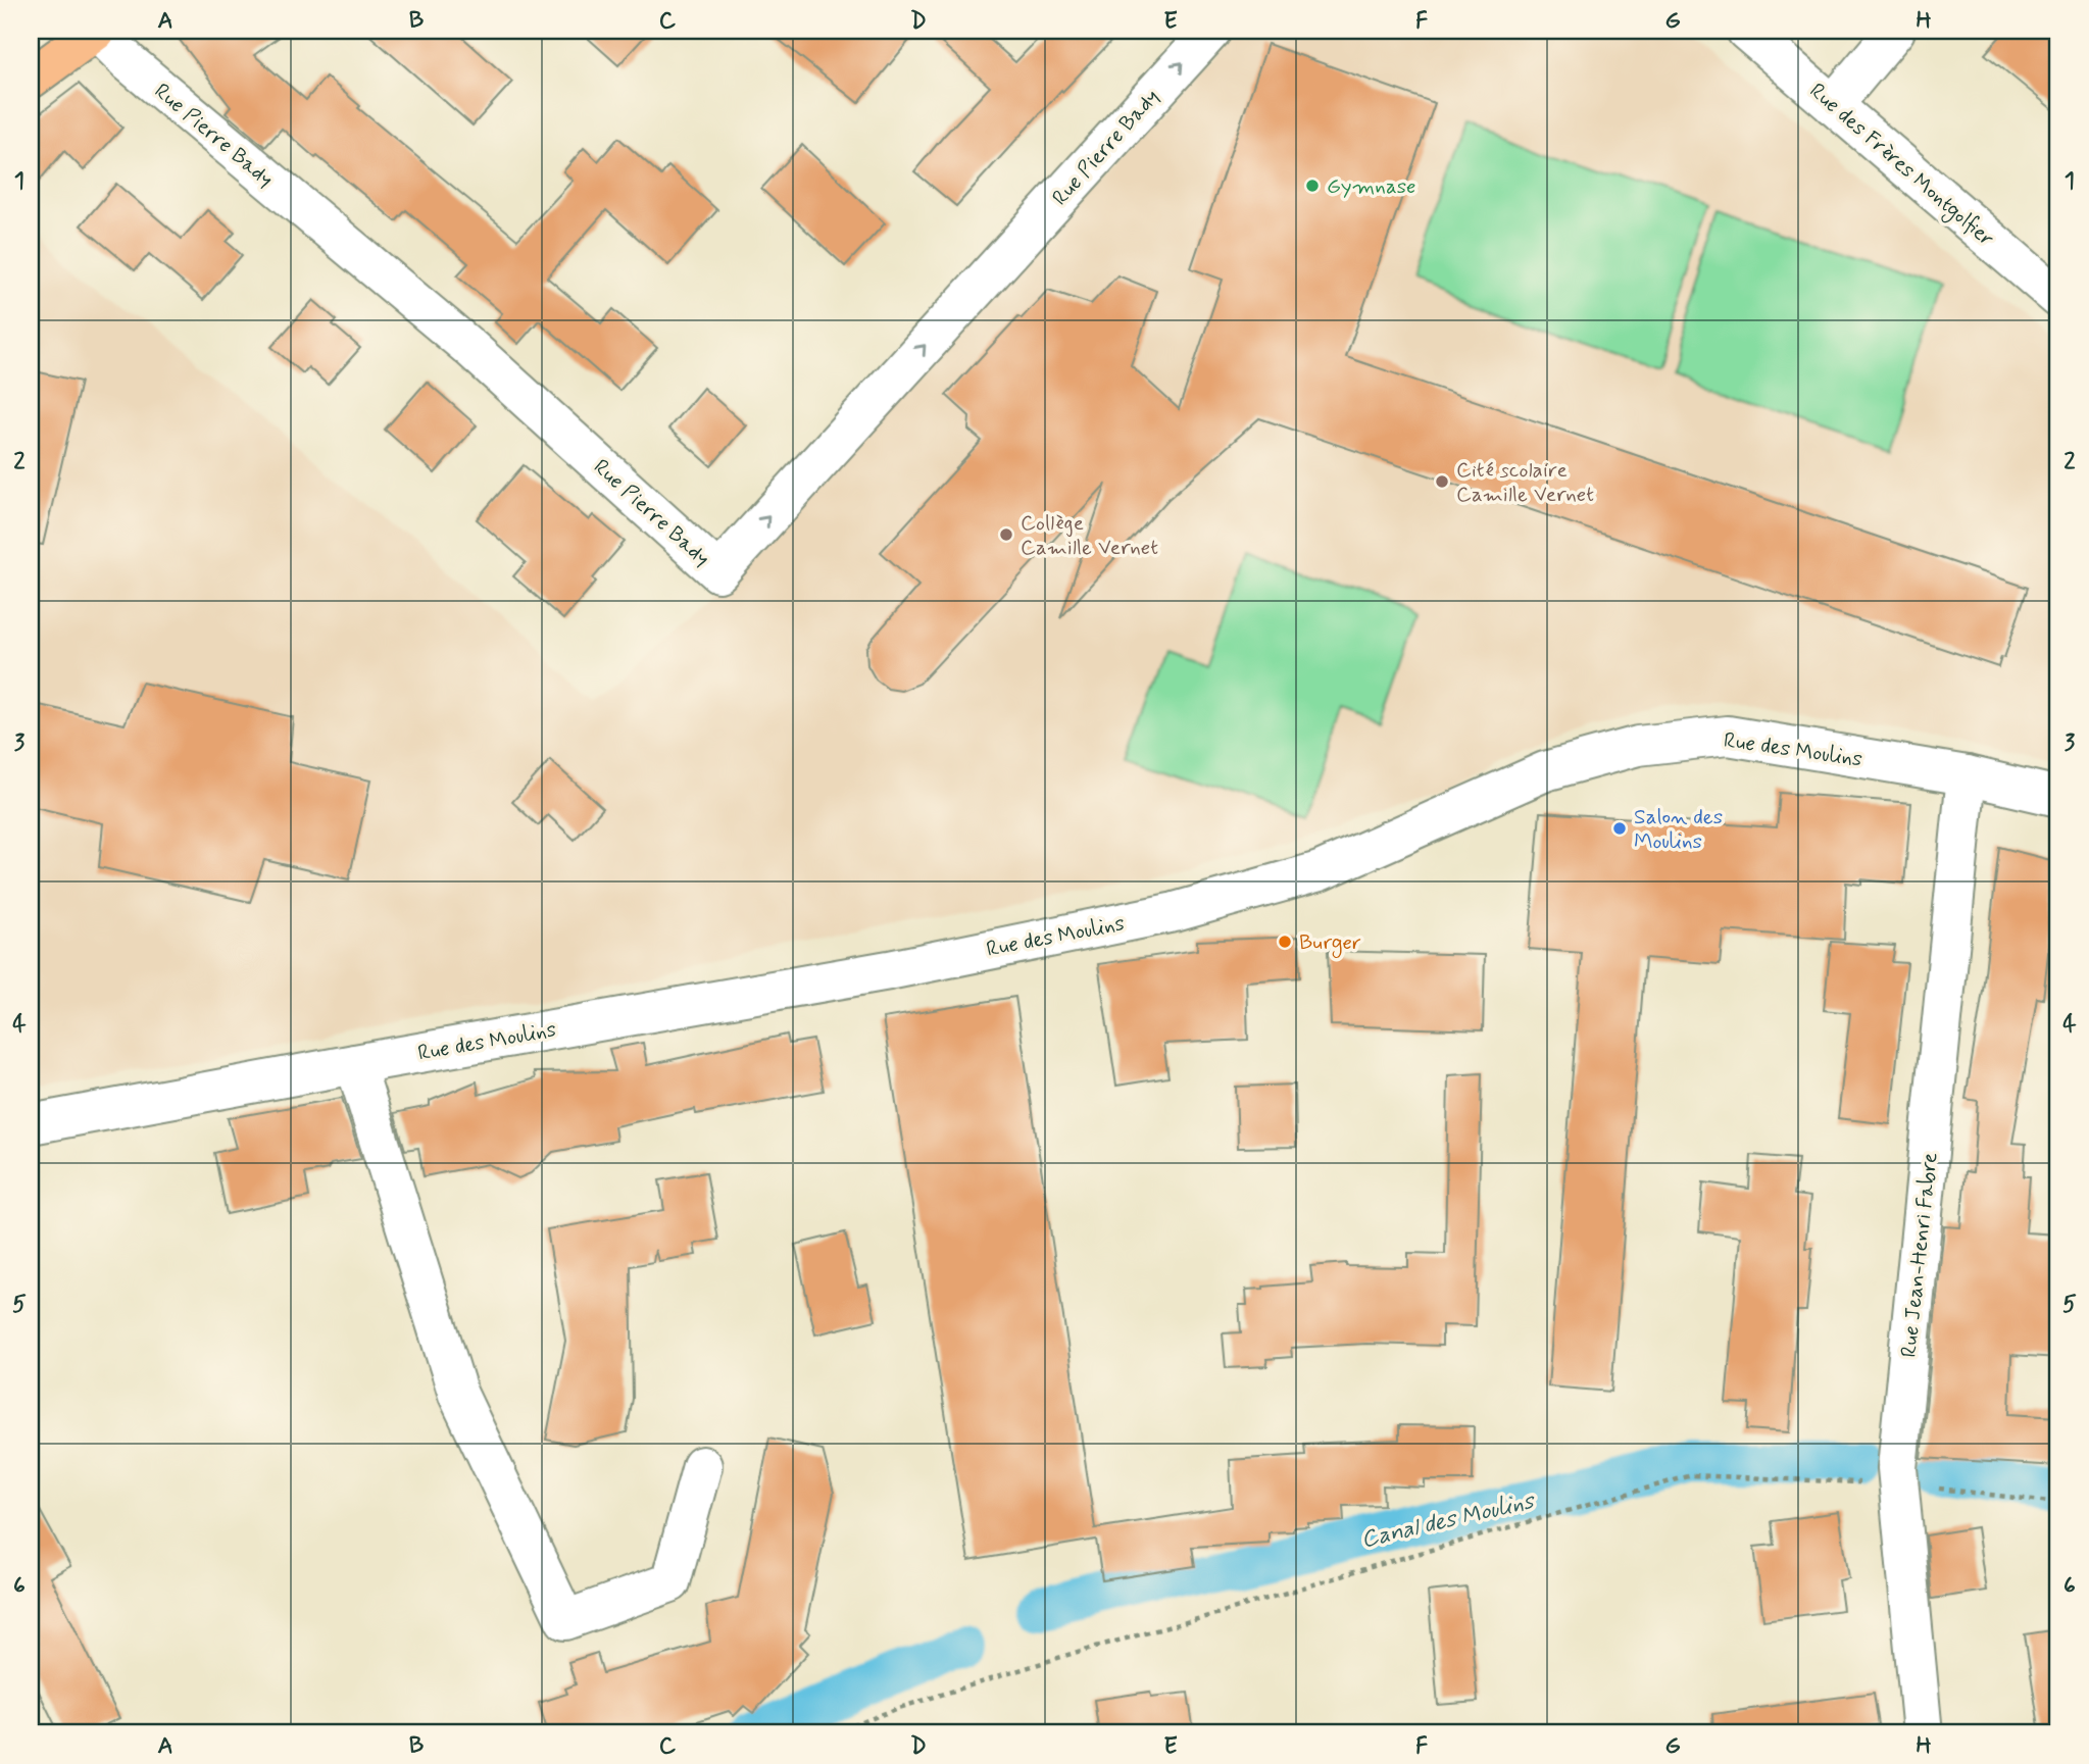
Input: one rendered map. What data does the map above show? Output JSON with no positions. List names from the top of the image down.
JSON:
{
  "streets": {
    "street": [
      "Rue Pierre Bady",
      "Rue des Frères Montgolfier",
      "Rue des Moulins",
      "Rue Jean-Henri Fabre"
    ]
  },
  "crossings": [
    ["Rue des Moulins", "Rue Jean-Henri Fabre"]
  ],
  "water": ["Canal des Moulins"],
  "places": [
    "Gymnase",
    "Cité scolaire Camille Vernet",
    "Collège Camille Vernet",
    "Salon des Moulins",
    "Burger"
  ],
  "grid": {
    "columns": [
      "A",
      "B",
      "C",
      "D",
      "E",
      "F",
      "G",
      "H"
    ],
    "rows": [
      "1",
      "2",
      "3",
      "4",
      "5",
      "6"
    ]
  }
}
